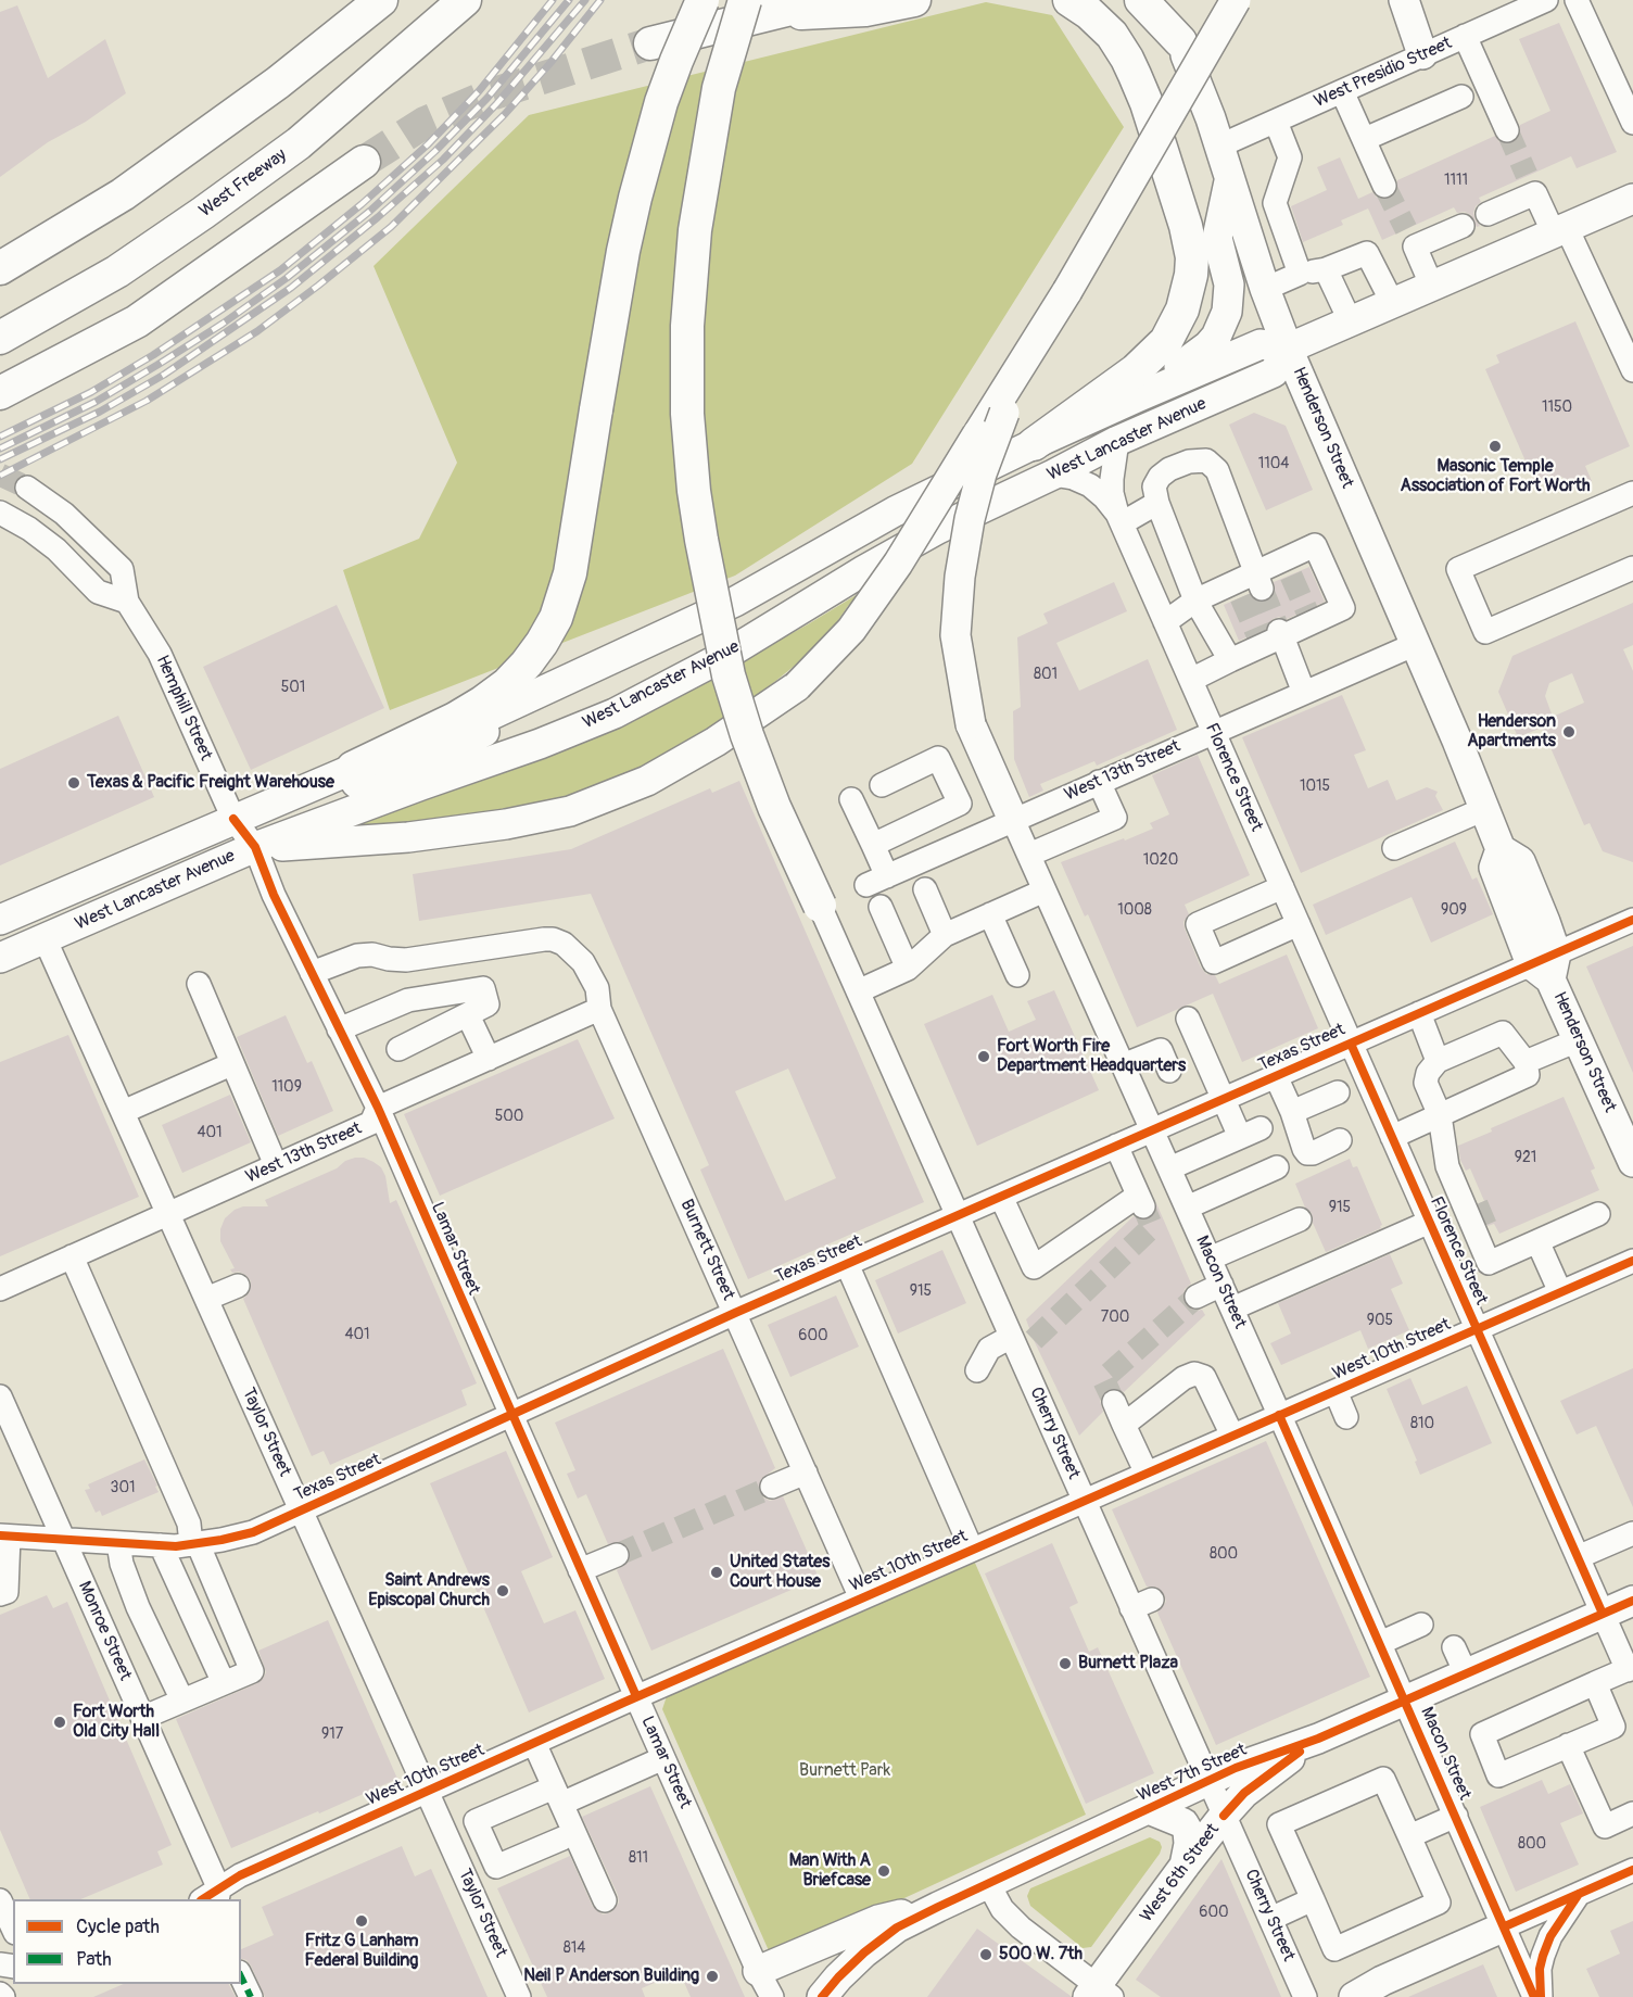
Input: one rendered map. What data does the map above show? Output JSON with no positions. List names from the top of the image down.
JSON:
{
  "streets": {
    "highway": ["West Freeway"],
    "main road": [
      "Henderson Street",
      "West Lancaster Avenue",
      "West 7th Street",
      "West 6th Street"
    ],
    "street": [
      "West Presidio Street",
      "Hemphill Street",
      "West 13th Street",
      "Florence Street",
      "Texas Street",
      "Lamar Street",
      "Burnett Street",
      "Macon Street",
      "West 10th Street",
      "Taylor Street",
      "Cherry Street",
      "Monroe Street"
    ]
  },
  "crossings": [
    ["West Presidio Street", "Henderson Street"],
    ["Henderson Street", "West Lancaster Avenue"],
    ["Henderson Street", "West 13th Street"],
    ["Henderson Street", "Texas Street"],
    ["West Lancaster Avenue", "Hemphill Street"],
    ["West Lancaster Avenue", "Florence Street"],
    ["West Lancaster Avenue", "Lamar Street"],
    ["West Lancaster Avenue", "Taylor Street"],
    ["Hemphill Street", "Lamar Street"],
    ["West 13th Street", "Florence Street"],
    ["West 13th Street", "Lamar Street"],
    ["West 13th Street", "Burnett Street"],
    ["West 13th Street", "Macon Street"],
    ["West 13th Street", "Taylor Street"],
    ["Florence Street", "Texas Street"],
    ["Florence Street", "West 10th Street"],
    ["Florence Street", "West 7th Street"],
    ["Texas Street", "Lamar Street"],
    ["Texas Street", "Burnett Street"],
    ["Texas Street", "Macon Street"],
    ["Texas Street", "Taylor Street"],
    ["Texas Street", "Cherry Street"],
    ["Texas Street", "Monroe Street"],
    ["Lamar Street", "Burnett Street"],
    ["Lamar Street", "West 10th Street"],
    ["Burnett Street", "West 10th Street"],
    ["Macon Street", "West 10th Street"],
    ["Macon Street", "West 7th Street"],
    ["West 10th Street", "Taylor Street"],
    ["West 10th Street", "Cherry Street"],
    ["West 10th Street", "Monroe Street"],
    ["Cherry Street", "West 7th Street"],
    ["Cherry Street", "West 6th Street"],
    ["West 7th Street", "West 6th Street"]
  ],
  "parks": ["Burnett Park"],
  "places": [
    "Masonic Temple Association of Fort Worth",
    "Henderson Apartments",
    "Texas & Pacific Freight Warehouse",
    "Fort Worth Fire Department Headquarters",
    "United States Court House",
    "Saint Andrews Episcopal Church",
    "Burnett Plaza",
    "Fort Worth Old City Hall",
    "Man With A Briefcase",
    "Fritz G Lanham Federal Building",
    "500 W. 7th",
    "Neil P Anderson Building"
  ],
  "house_numbers": [
    "1111",
    "1150",
    "1104",
    "801",
    "501",
    "1015",
    "1020",
    "1008",
    "909",
    "1109",
    "500",
    "401",
    "921",
    "915",
    "915",
    "700",
    "905",
    "401",
    "600",
    "810",
    "301",
    "800",
    "917",
    "800",
    "811",
    "600",
    "814"
  ],
  "legend": ["Cycle path", "Path"]
}
